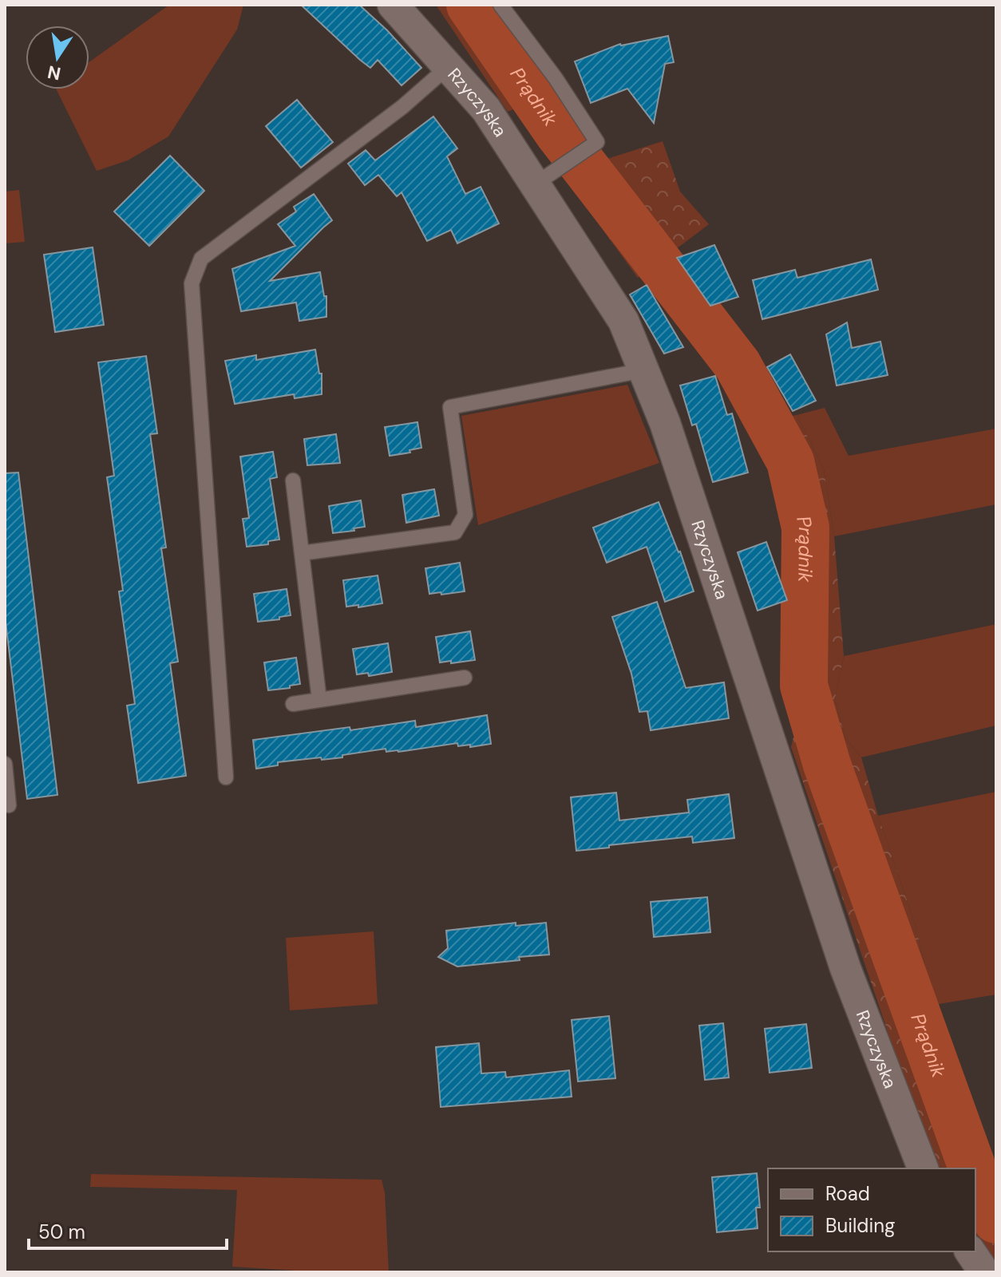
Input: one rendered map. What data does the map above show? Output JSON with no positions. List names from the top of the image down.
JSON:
{
  "streets": {
    "street": ["Rzyczyska"]
  },
  "water": ["Prądnik"],
  "legend": ["Road", "Building"],
  "scale_bar": "50 m",
  "north": "bottom"
}
